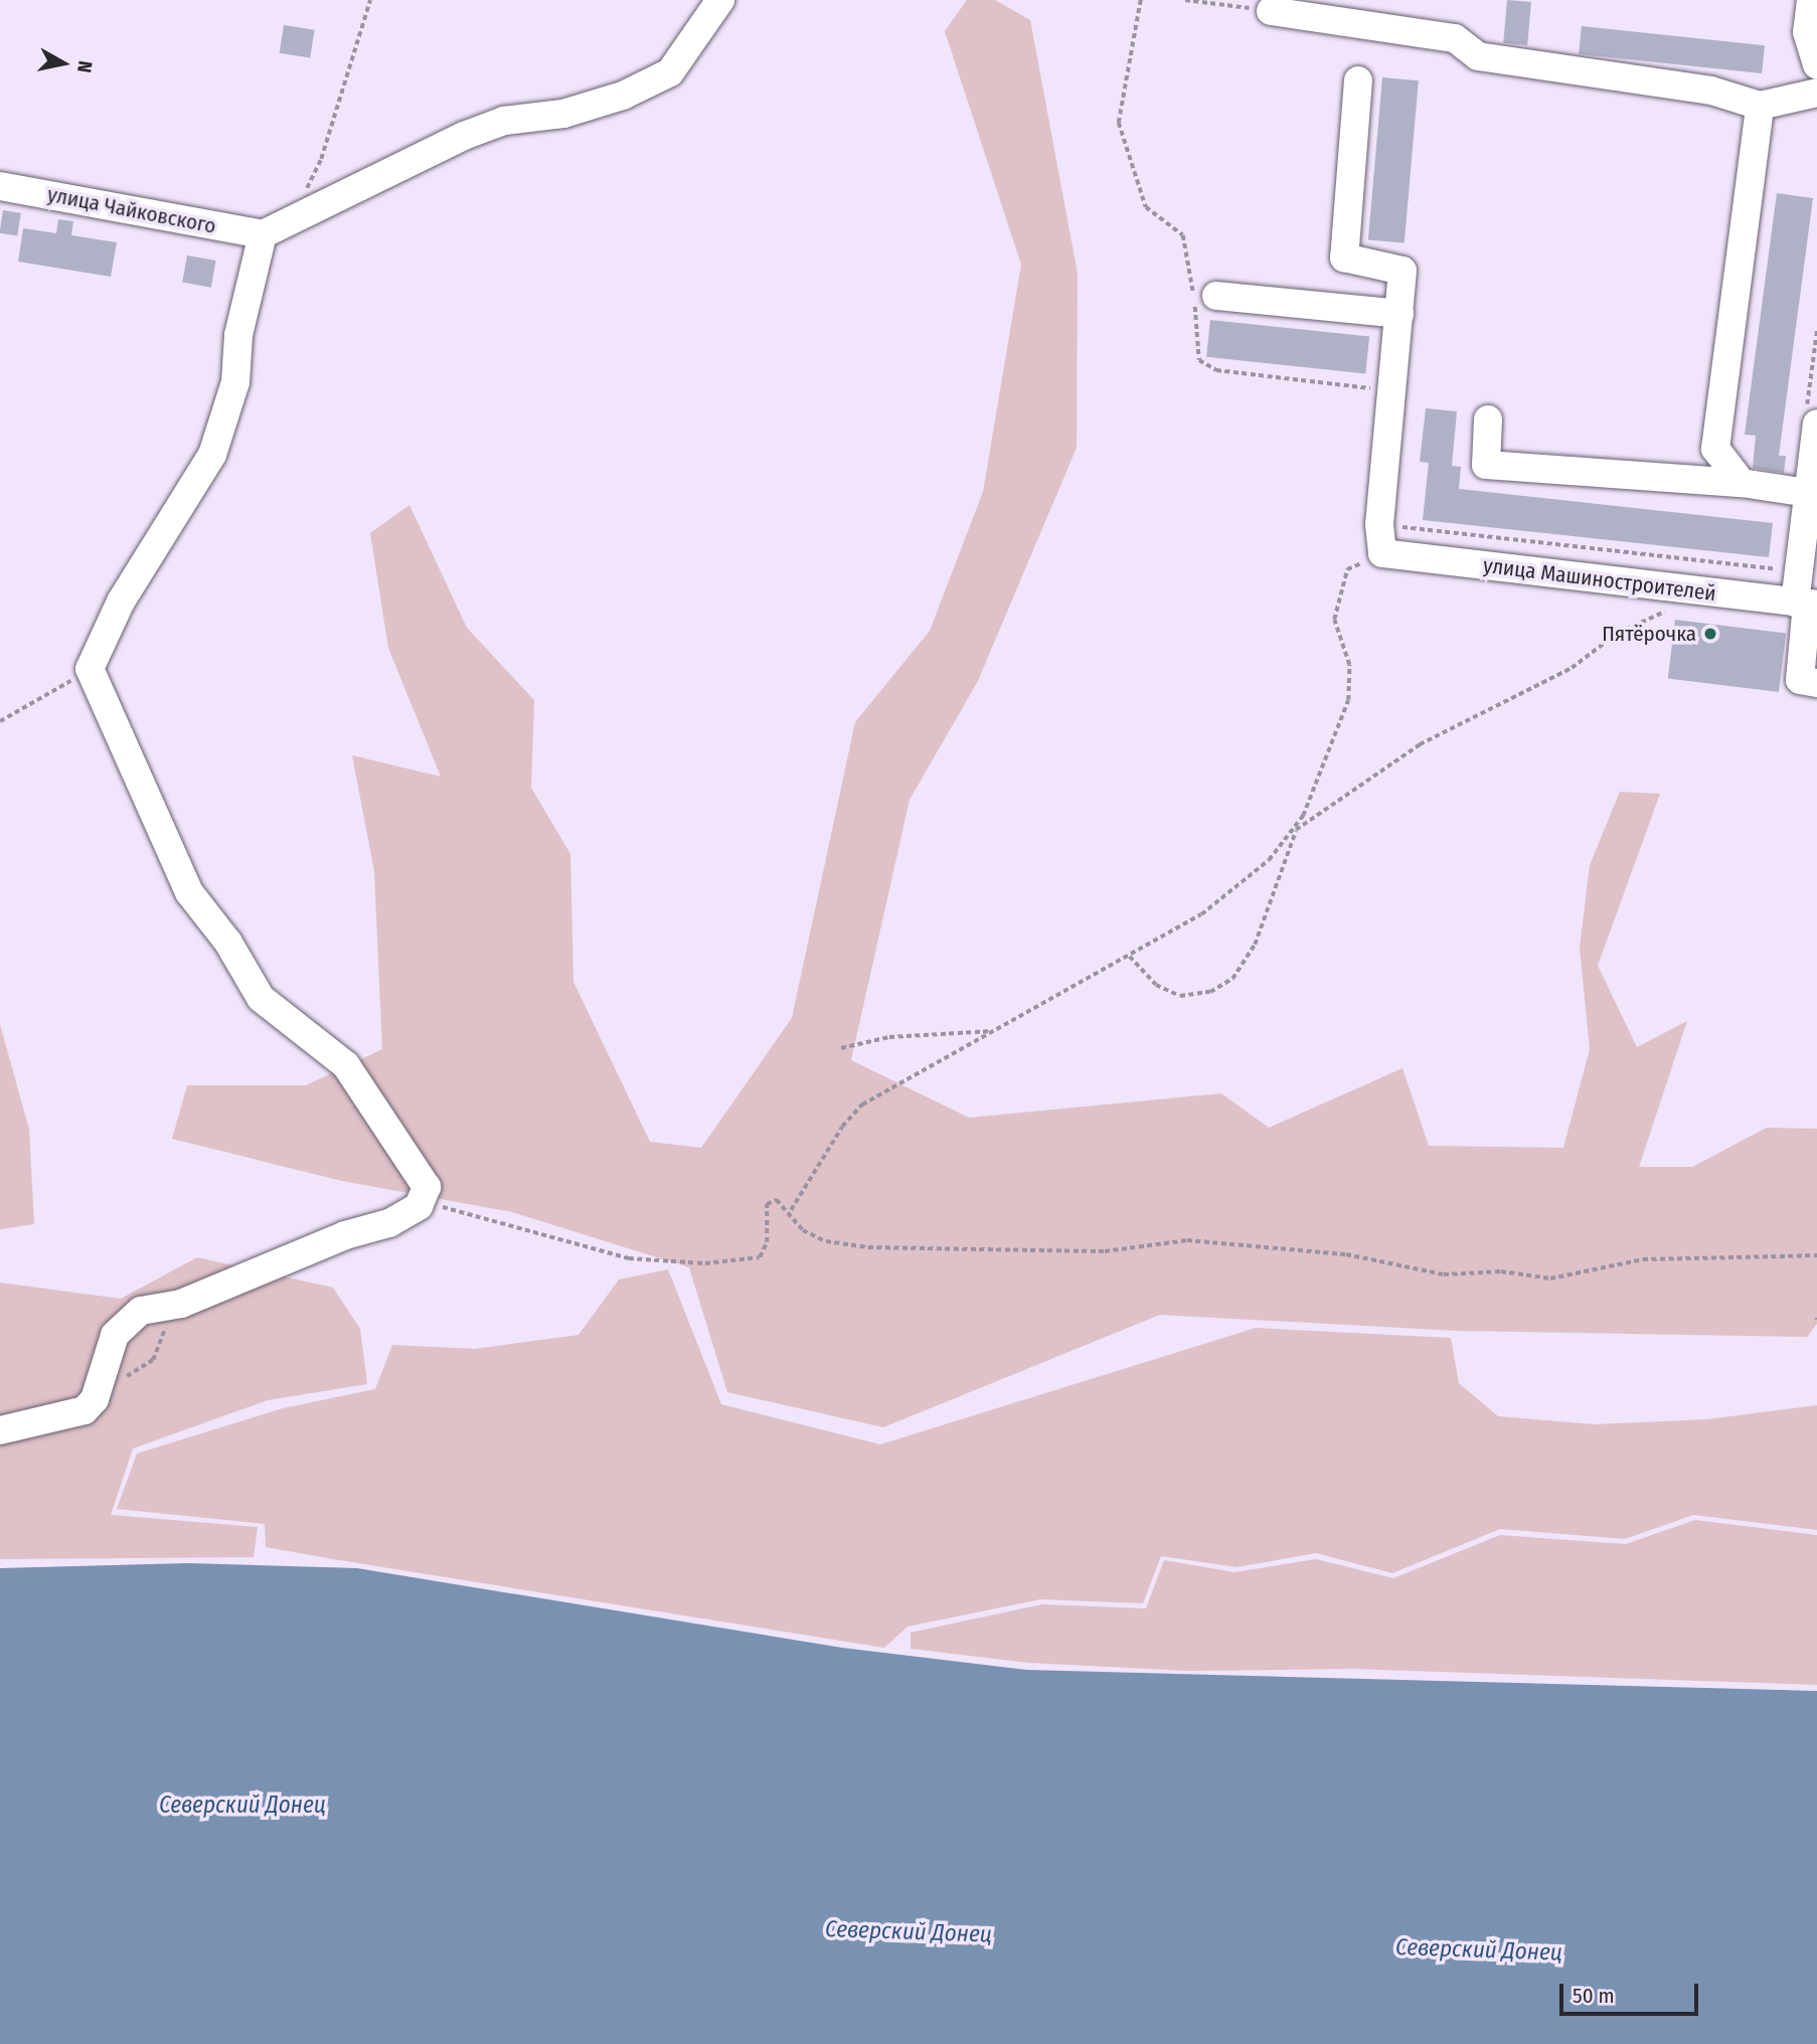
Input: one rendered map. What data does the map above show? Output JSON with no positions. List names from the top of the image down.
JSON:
{
  "streets": {
    "street": ["улица Чайковского", "улица Машиностроителей"]
  },
  "water": ["Северский Донец"],
  "places": ["Пятёрочка"],
  "scale_bar": "50 m",
  "north": "right"
}
